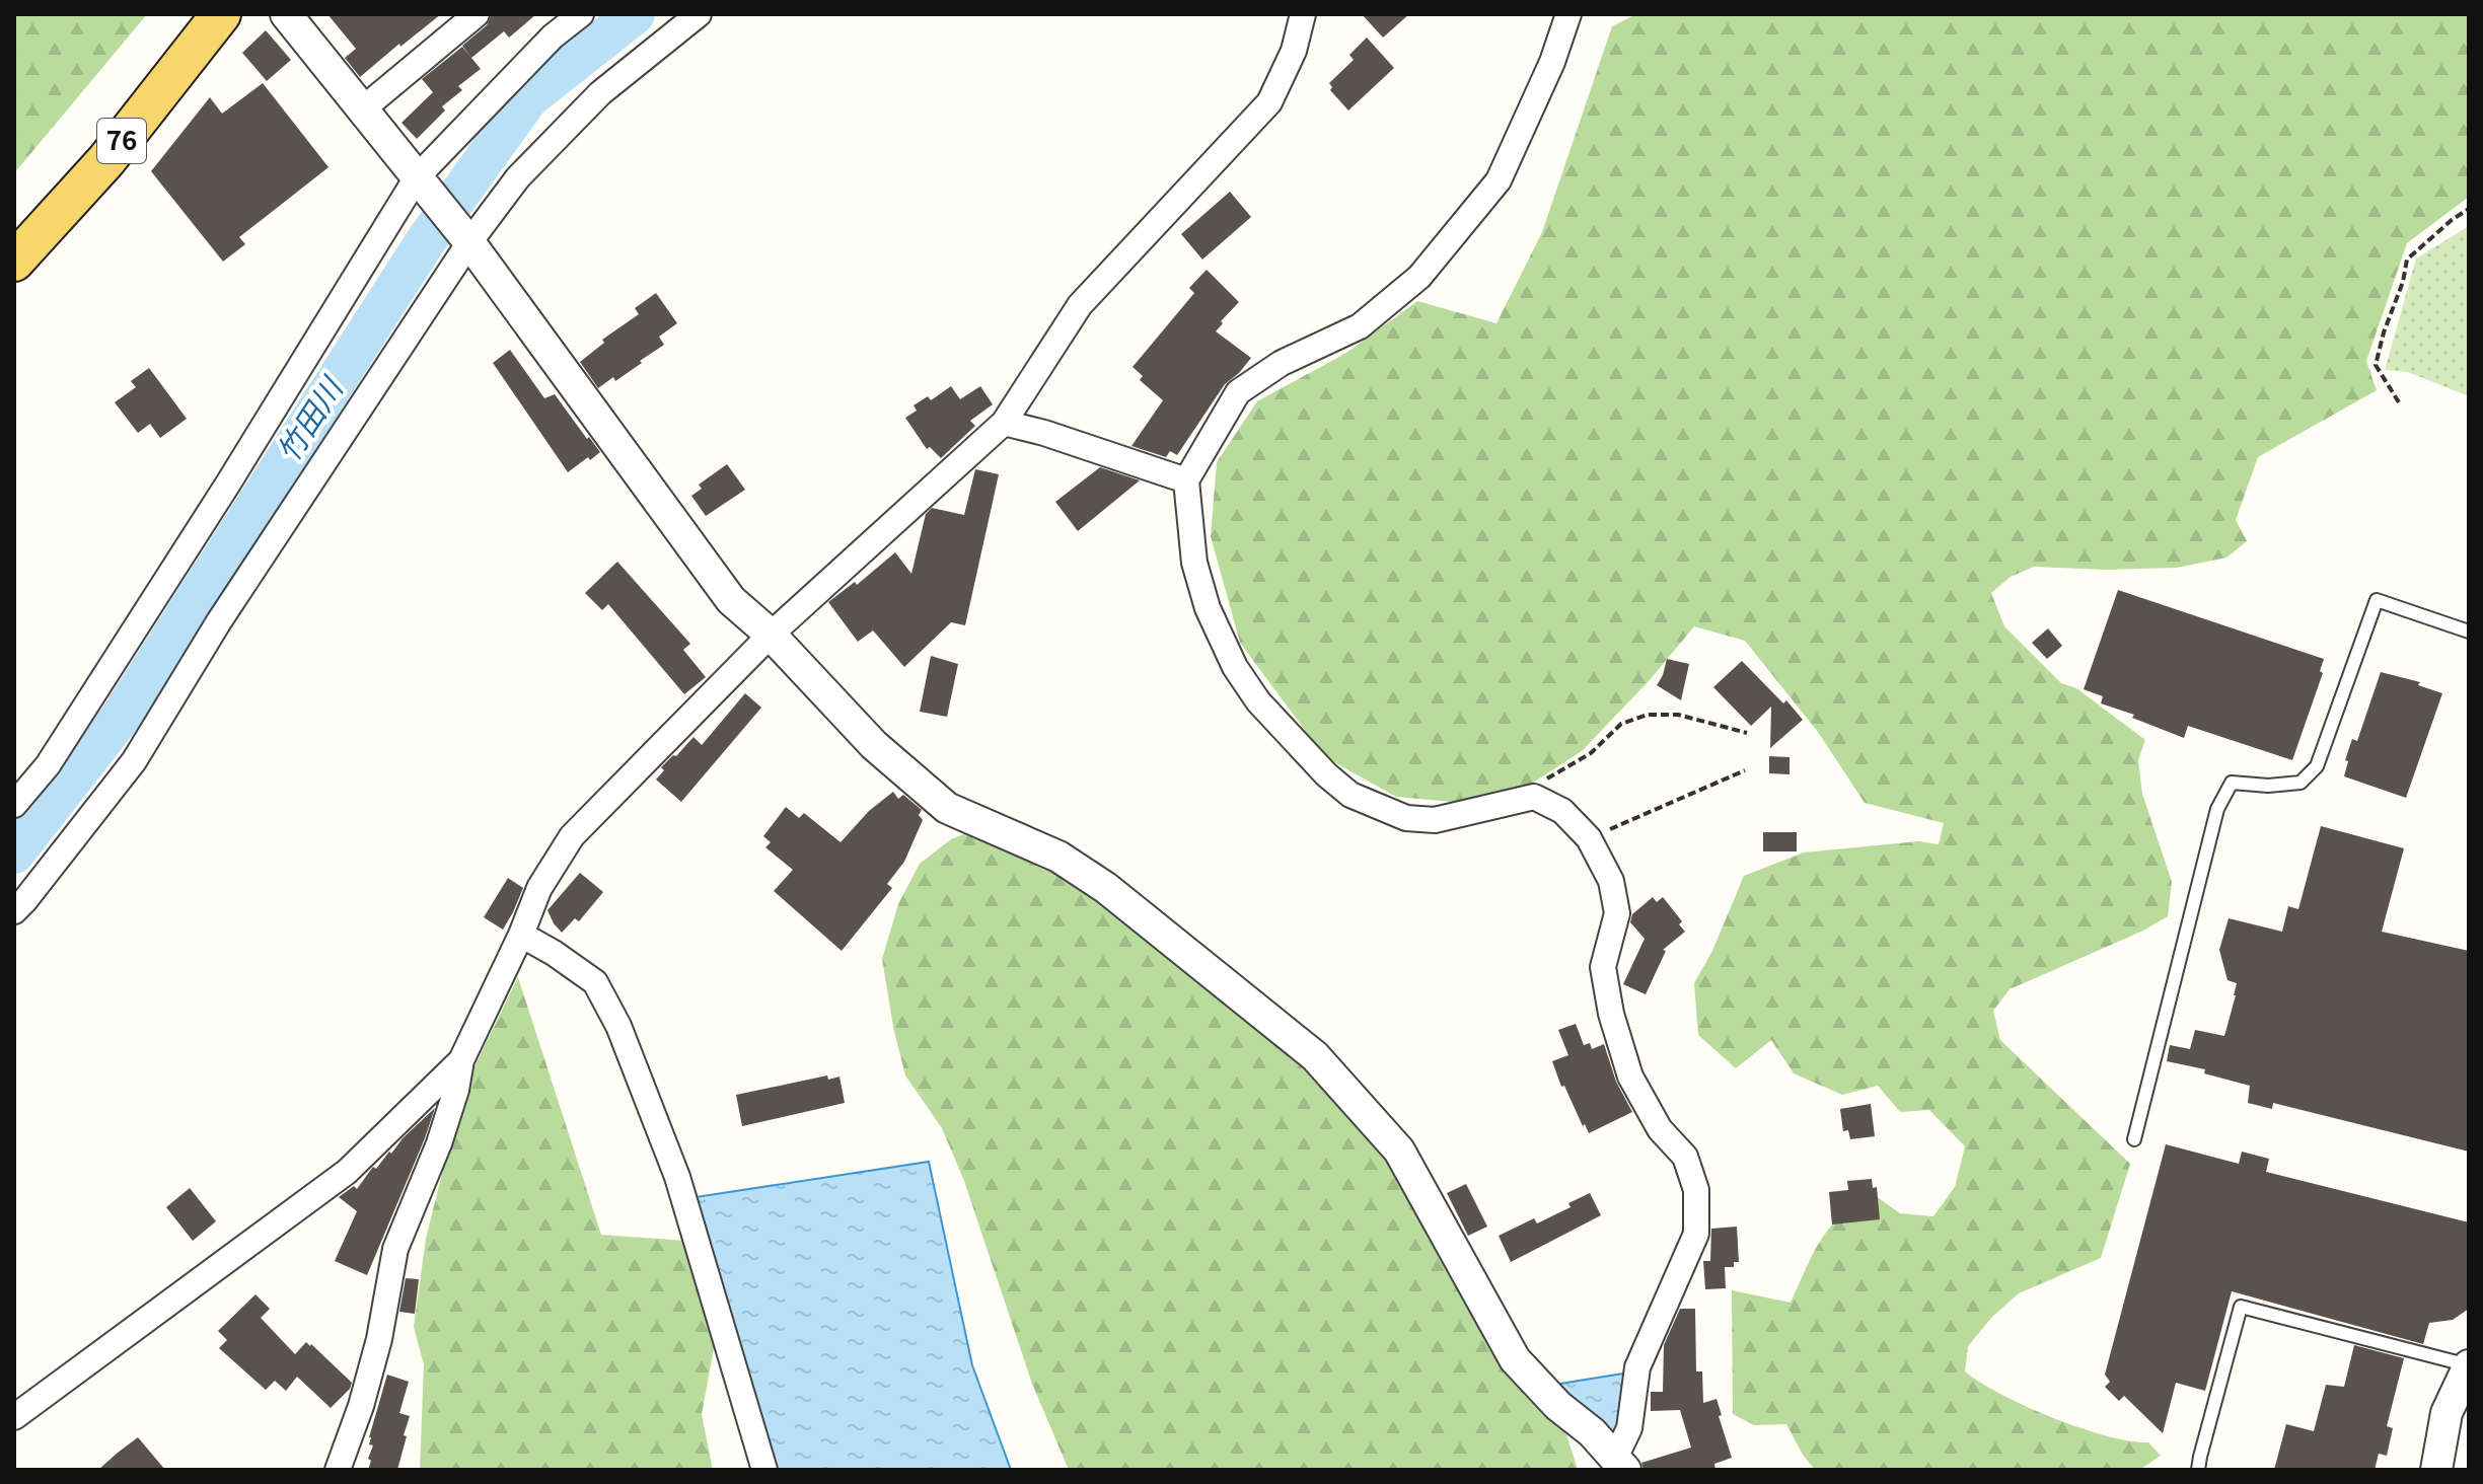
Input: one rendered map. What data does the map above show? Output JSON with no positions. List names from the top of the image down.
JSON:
{
  "streets": {
    "main road": ["76"]
  },
  "water": ["竹田川"]
}
